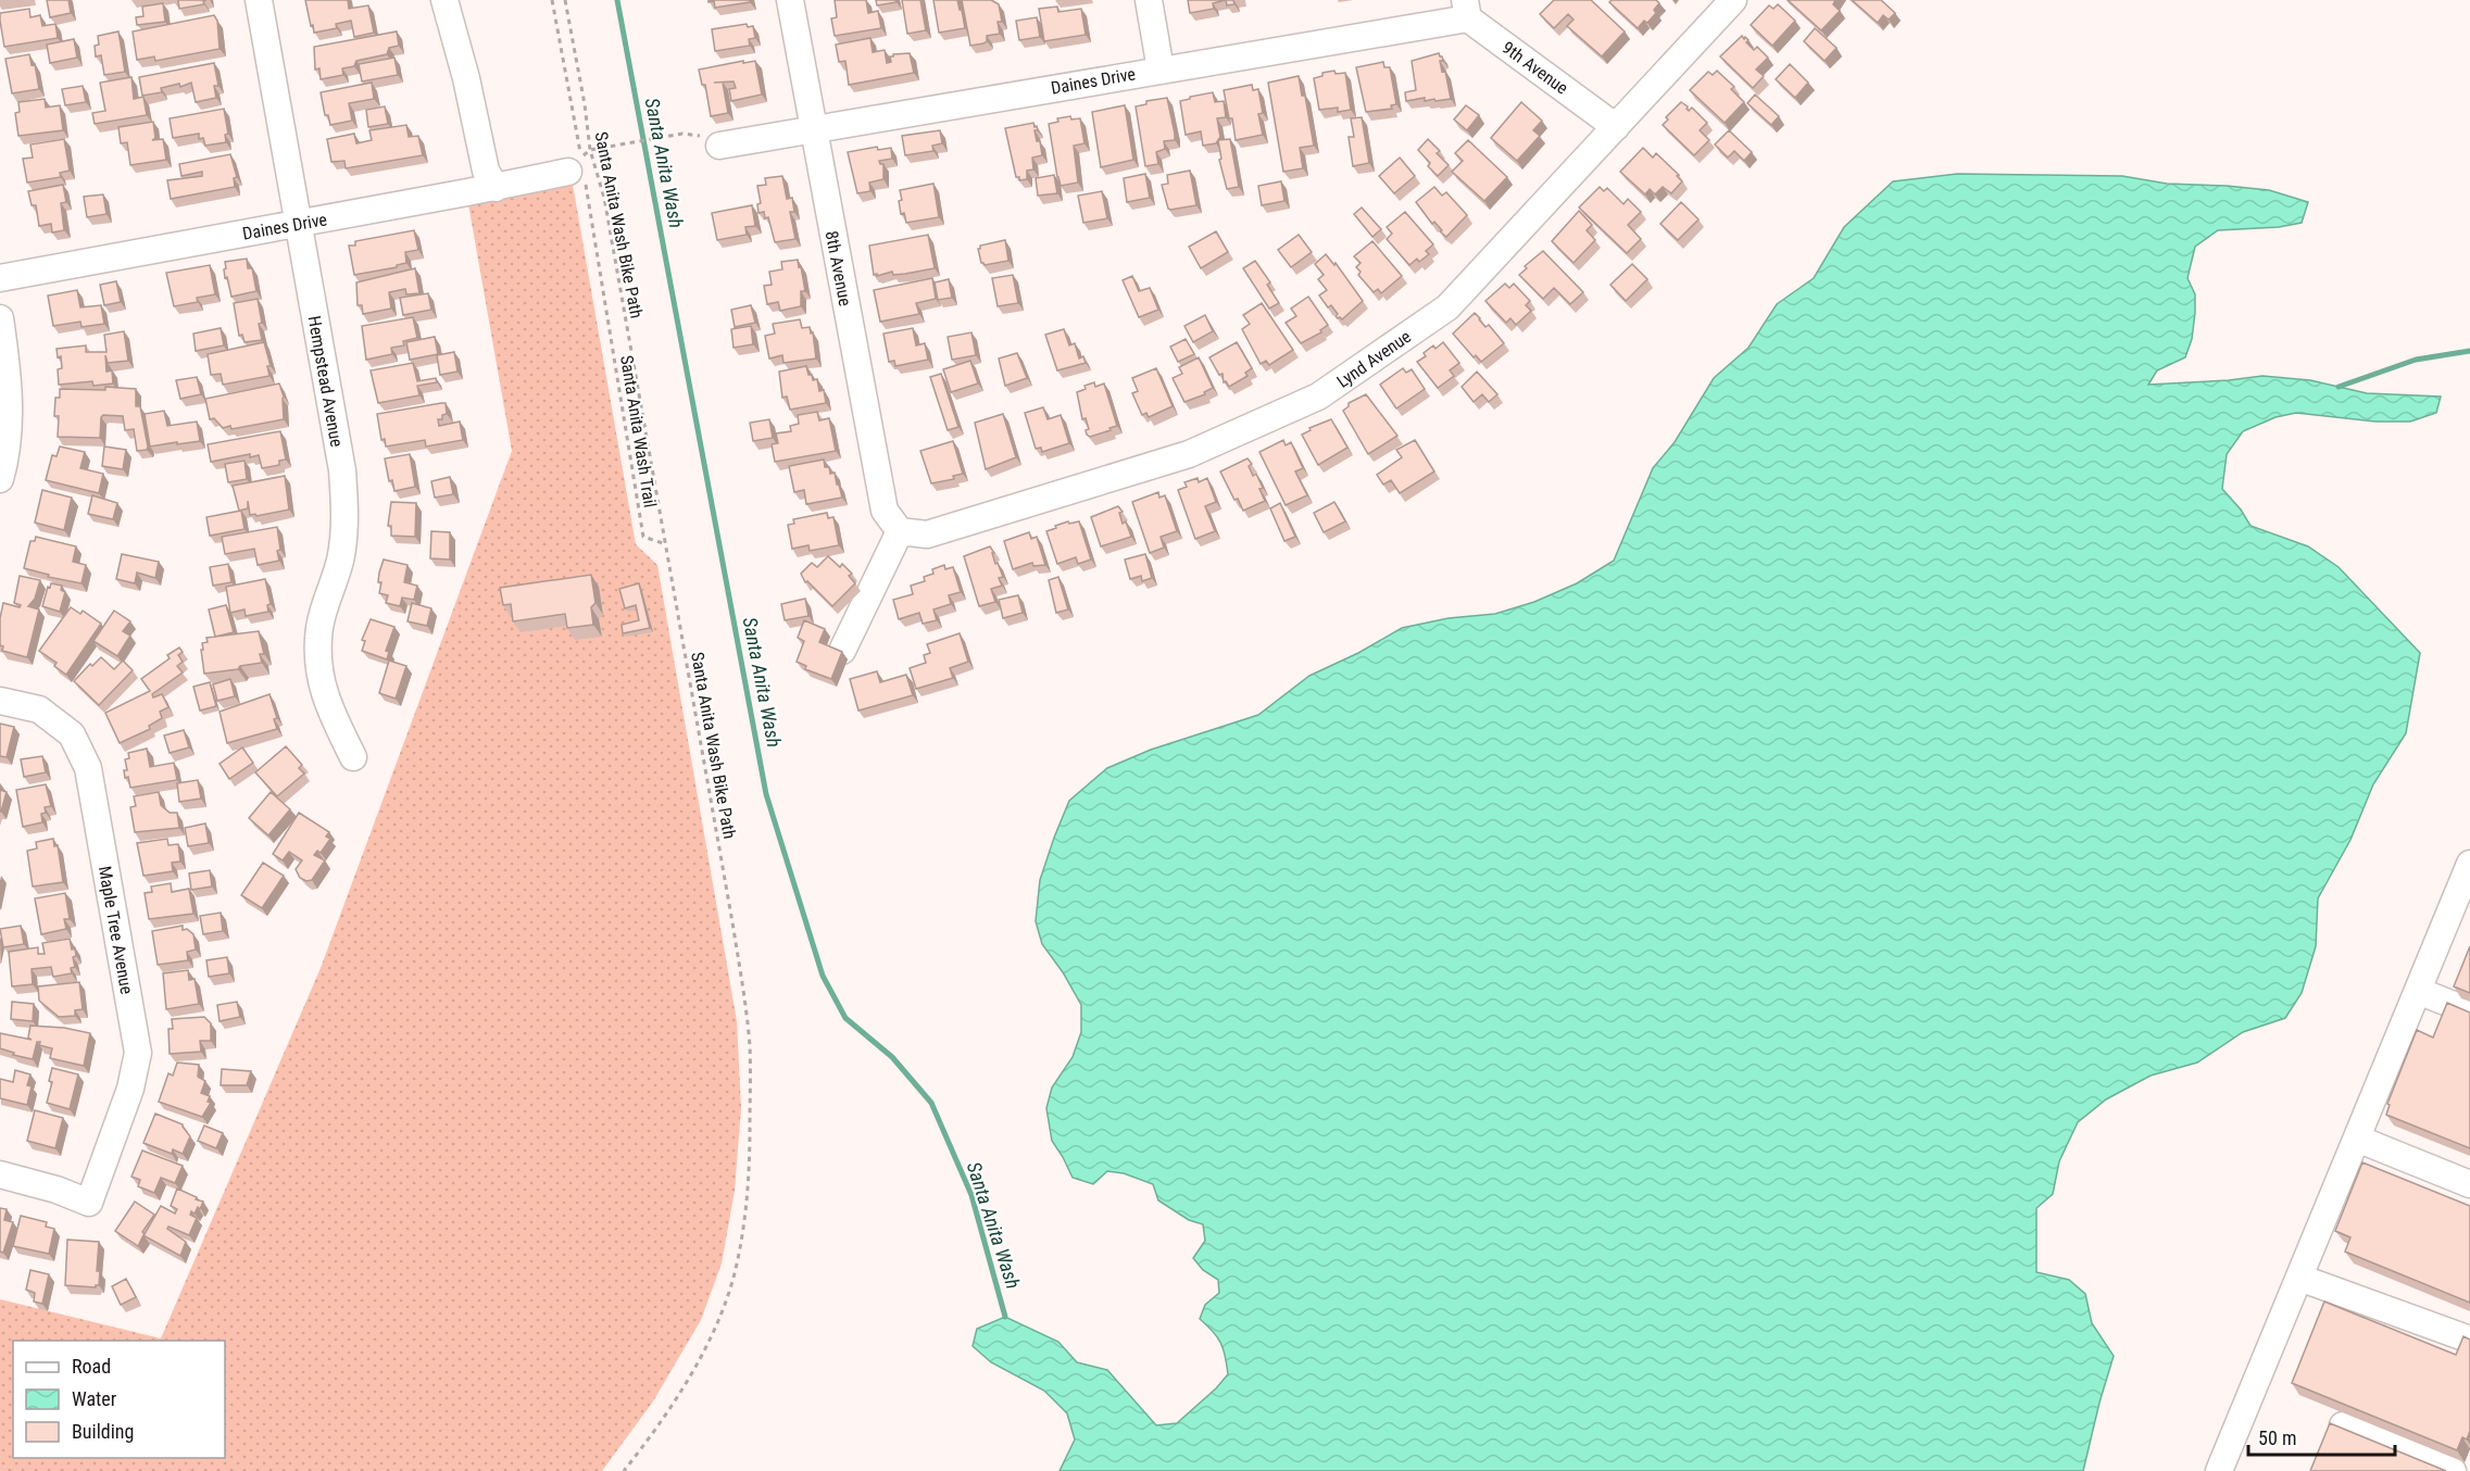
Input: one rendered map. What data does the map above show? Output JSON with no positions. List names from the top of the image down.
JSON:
{
  "streets": {
    "street": [
      "9th Avenue",
      "Daines Drive",
      "8th Avenue",
      "Lynd Avenue",
      "Hempstead Avenue",
      "Maple Tree Avenue"
    ],
    "path": ["Santa Anita Wash Bike Path", "Santa Anita Wash Trail"]
  },
  "crossings": [
    ["9th Avenue", "Daines Drive"],
    ["9th Avenue", "Lynd Avenue"],
    ["Daines Drive", "8th Avenue"],
    ["Daines Drive", "Hempstead Avenue"],
    ["Daines Drive", "Santa Anita Wash Trail"],
    ["Santa Anita Wash Bike Path", "Santa Anita Wash Trail"],
    ["8th Avenue", "Lynd Avenue"]
  ],
  "water": ["Santa Anita Wash"],
  "legend": ["Road", "Water", "Building"],
  "scale_bar": "50 m"
}
